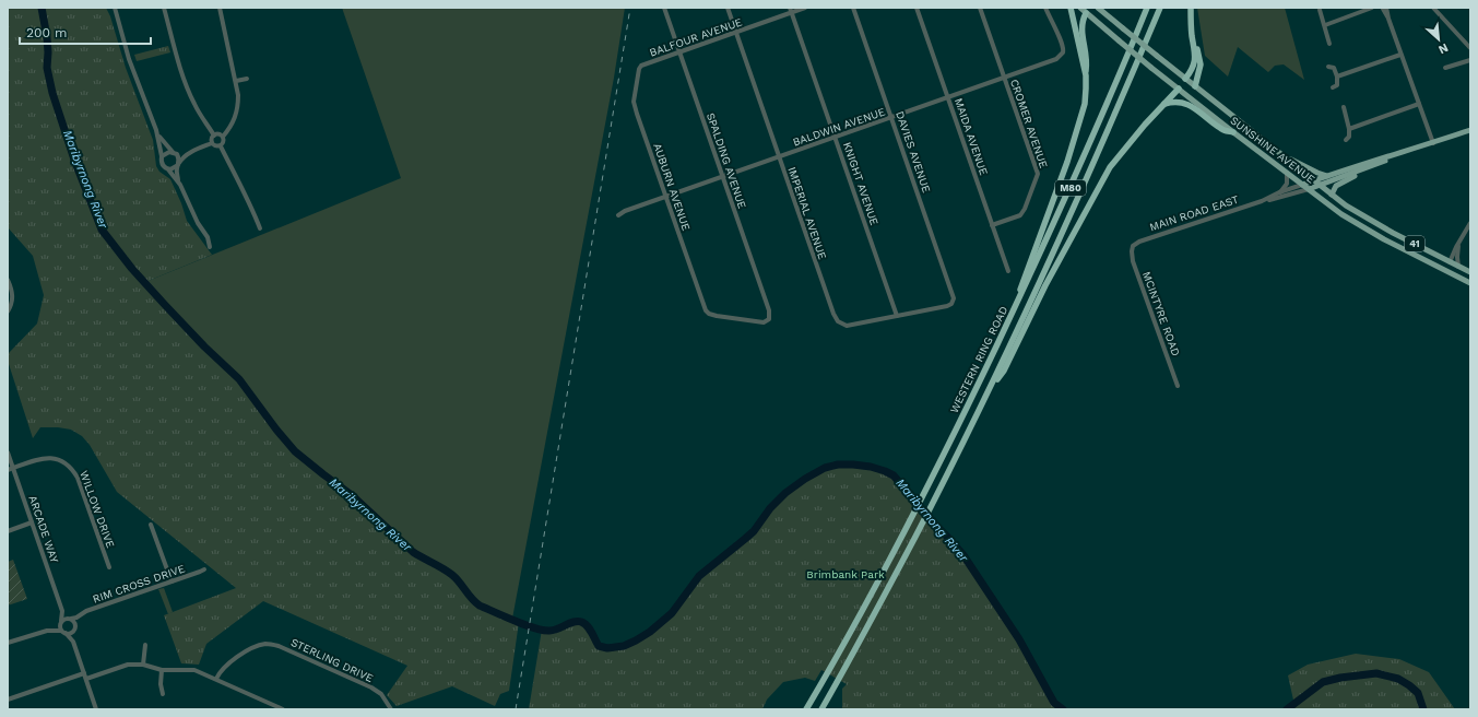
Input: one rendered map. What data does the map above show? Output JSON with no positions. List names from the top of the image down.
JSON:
{
  "streets": {
    "highway": ["M80", "WESTERN RING ROAD"],
    "main road": ["SUNSHINE AVENUE", "MAIN ROAD EAST", "41"],
    "street": [
      "BALFOUR AVENUE",
      "CROMER AVENUE",
      "BALDWIN AVENUE",
      "MAIDA AVENUE",
      "DAVIES AVENUE",
      "SPALDING AVENUE",
      "KNIGHT AVENUE",
      "AUBURN AVENUE",
      "IMPERIAL AVENUE",
      "MCINTYRE ROAD",
      "WILLOW DRIVE",
      "ARCADE WAY",
      "RIM CROSS DRIVE",
      "STERLING DRIVE"
    ]
  },
  "crossings": [
    ["BALFOUR AVENUE", "SPALDING AVENUE"],
    ["BALFOUR AVENUE", "KNIGHT AVENUE"],
    ["BALFOUR AVENUE", "AUBURN AVENUE"],
    ["BALFOUR AVENUE", "IMPERIAL AVENUE"],
    ["CROMER AVENUE", "BALDWIN AVENUE"],
    ["CROMER AVENUE", "MAIDA AVENUE"],
    ["BALDWIN AVENUE", "MAIDA AVENUE"],
    ["BALDWIN AVENUE", "DAVIES AVENUE"],
    ["BALDWIN AVENUE", "SPALDING AVENUE"],
    ["BALDWIN AVENUE", "KNIGHT AVENUE"],
    ["BALDWIN AVENUE", "AUBURN AVENUE"],
    ["BALDWIN AVENUE", "IMPERIAL AVENUE"],
    ["SUNSHINE AVENUE", "MAIN ROAD EAST"],
    ["DAVIES AVENUE", "KNIGHT AVENUE"],
    ["DAVIES AVENUE", "IMPERIAL AVENUE"],
    ["SPALDING AVENUE", "AUBURN AVENUE"],
    ["KNIGHT AVENUE", "IMPERIAL AVENUE"],
    ["M80", "WESTERN RING ROAD"],
    ["MAIN ROAD EAST", "MCINTYRE ROAD"],
    ["WILLOW DRIVE", "ARCADE WAY"],
    ["ARCADE WAY", "RIM CROSS DRIVE"]
  ],
  "water": ["Maribyrnong River"],
  "parks": ["Brimbank Park"],
  "scale_bar": "200 m",
  "north": "bottom right"
}
